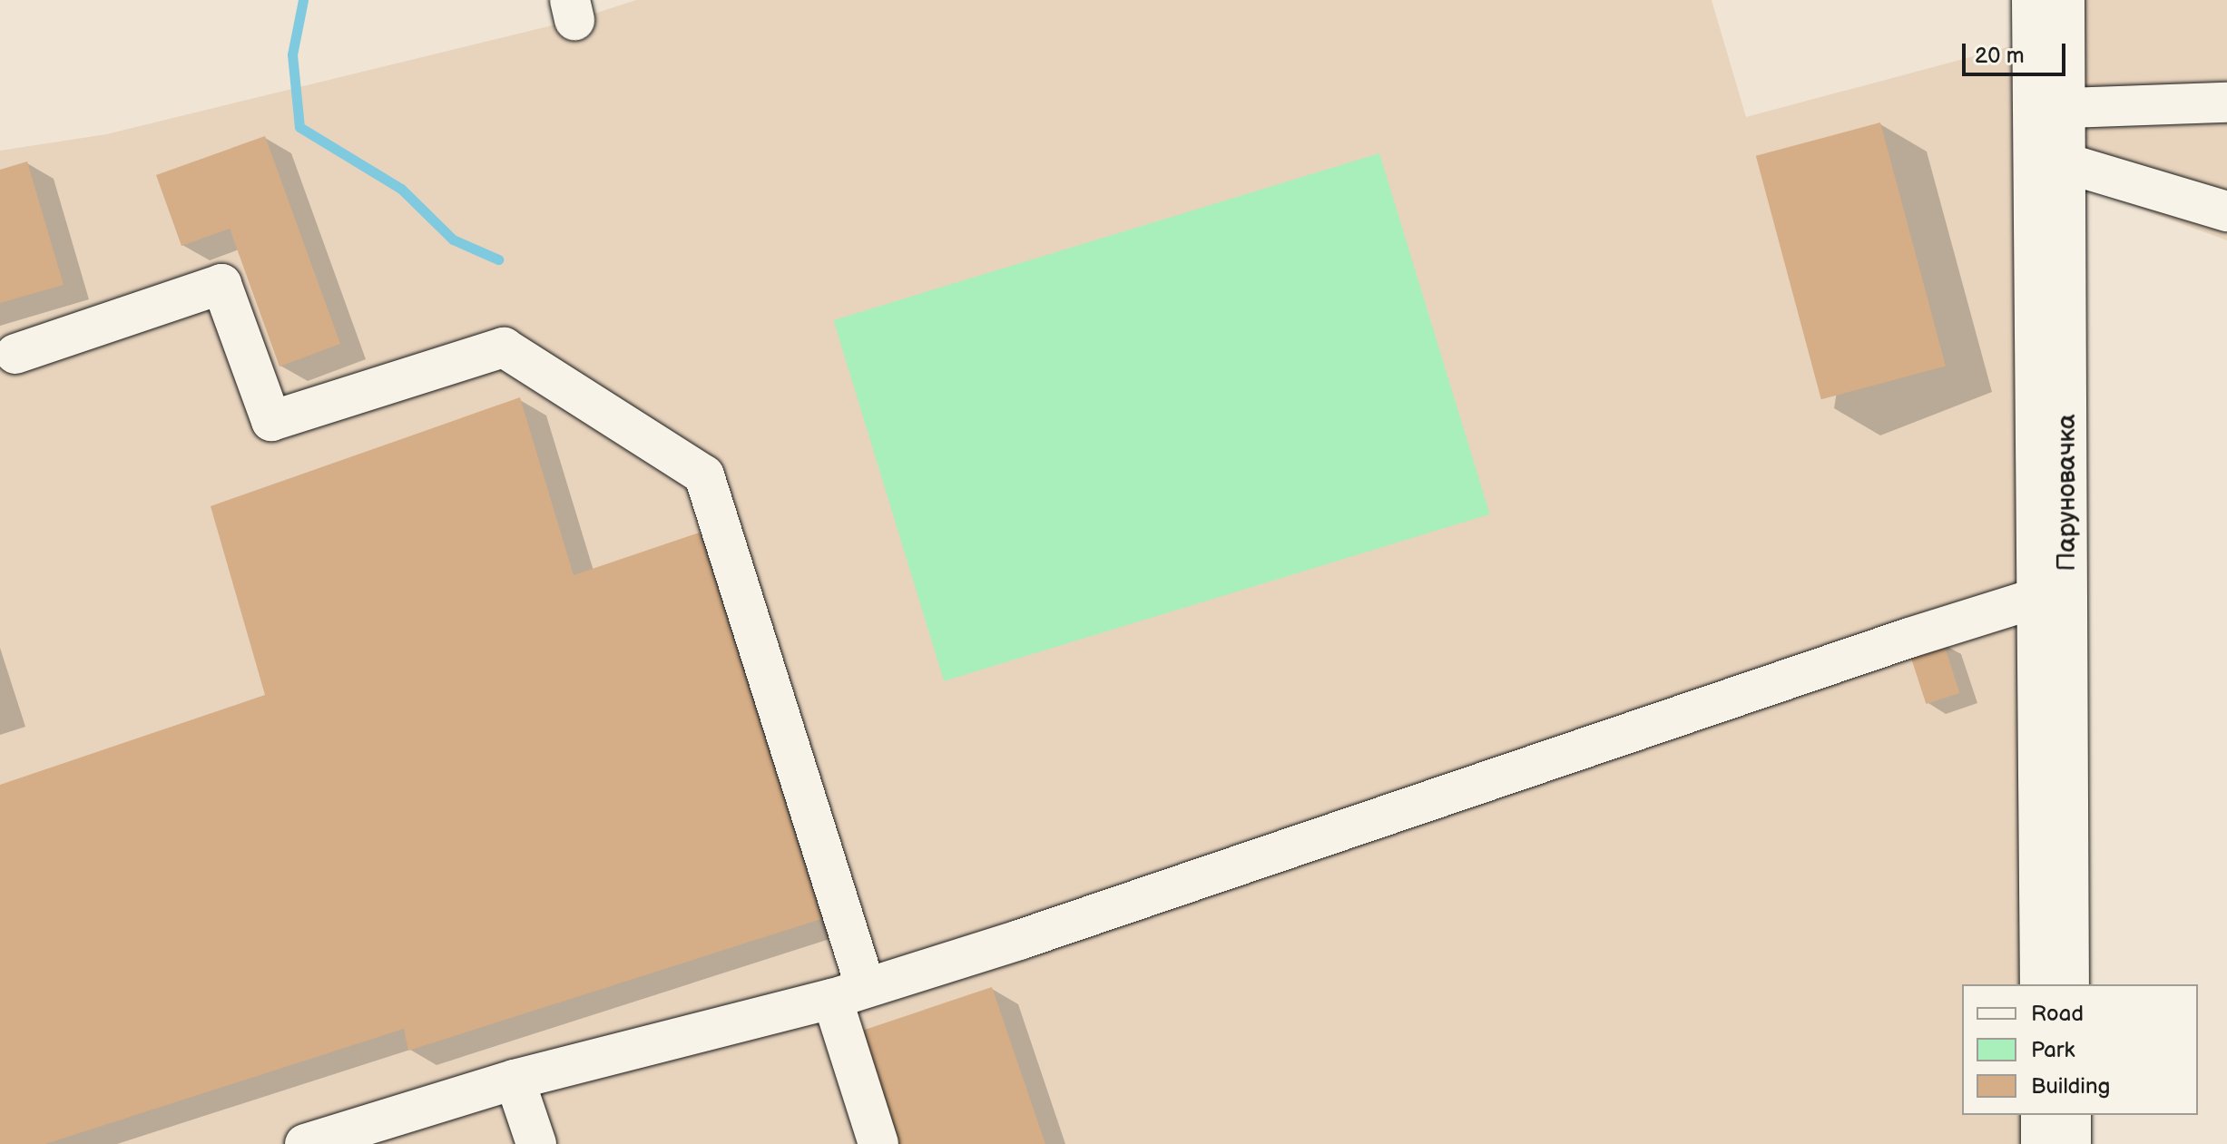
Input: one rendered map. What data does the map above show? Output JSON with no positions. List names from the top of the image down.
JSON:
{
  "streets": {
    "main road": ["Паруновачка"]
  },
  "legend": ["Road", "Park", "Building"],
  "scale_bar": "20 m"
}
